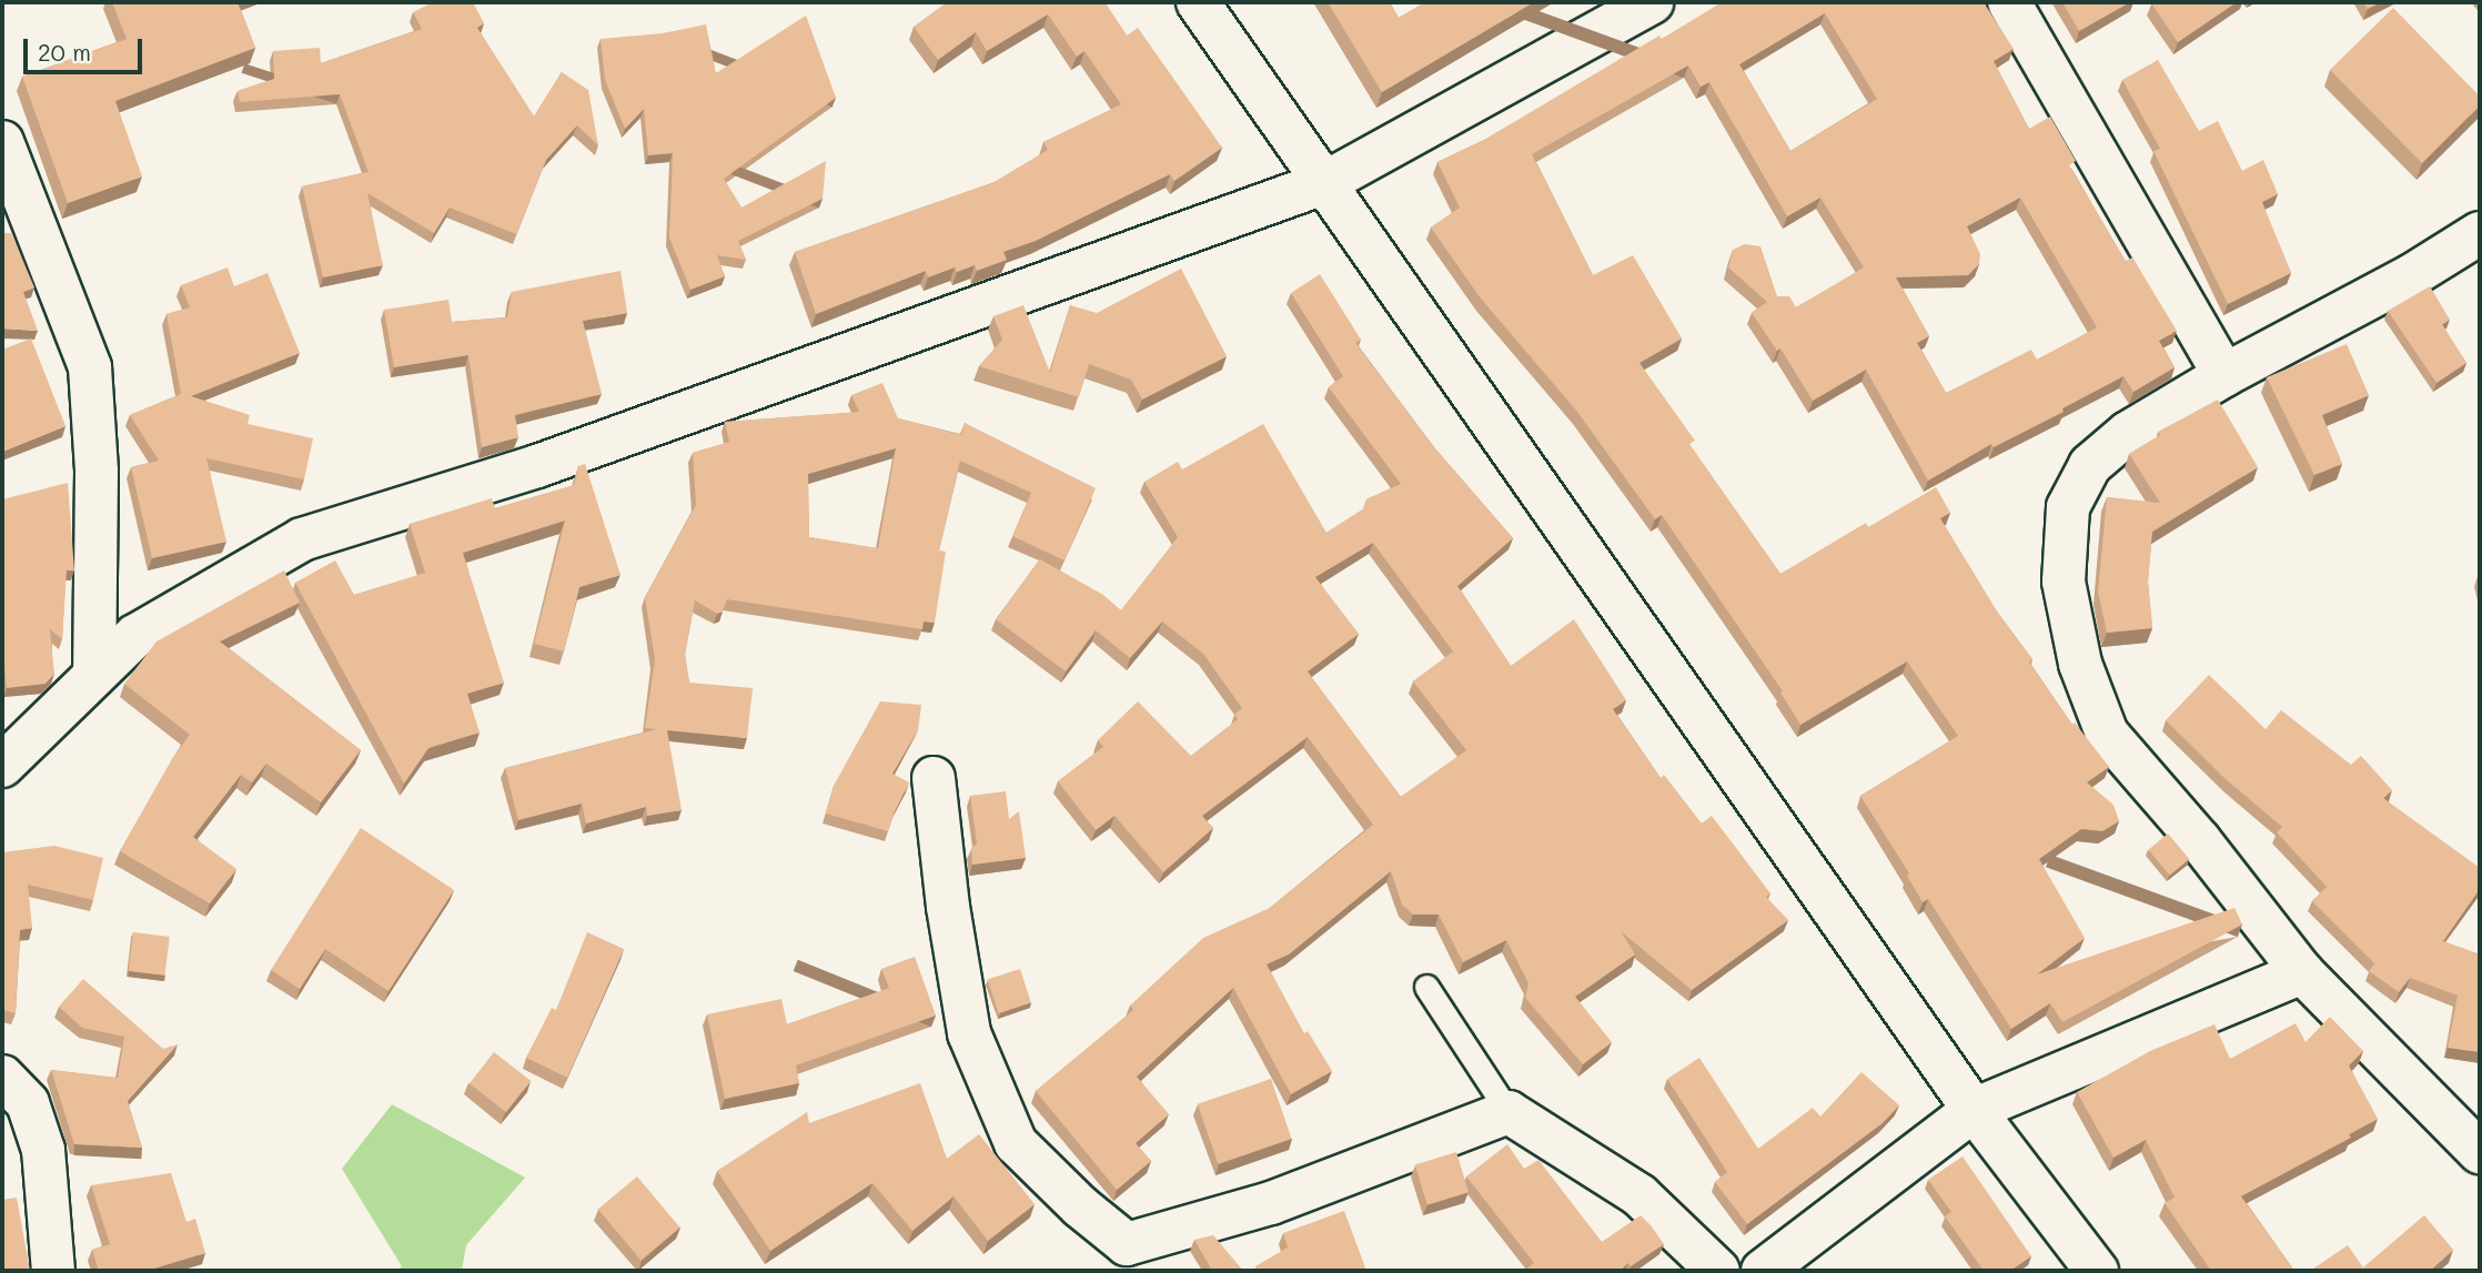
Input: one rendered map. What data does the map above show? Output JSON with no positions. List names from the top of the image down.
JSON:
{
  "scale_bar": "20 m"
}
